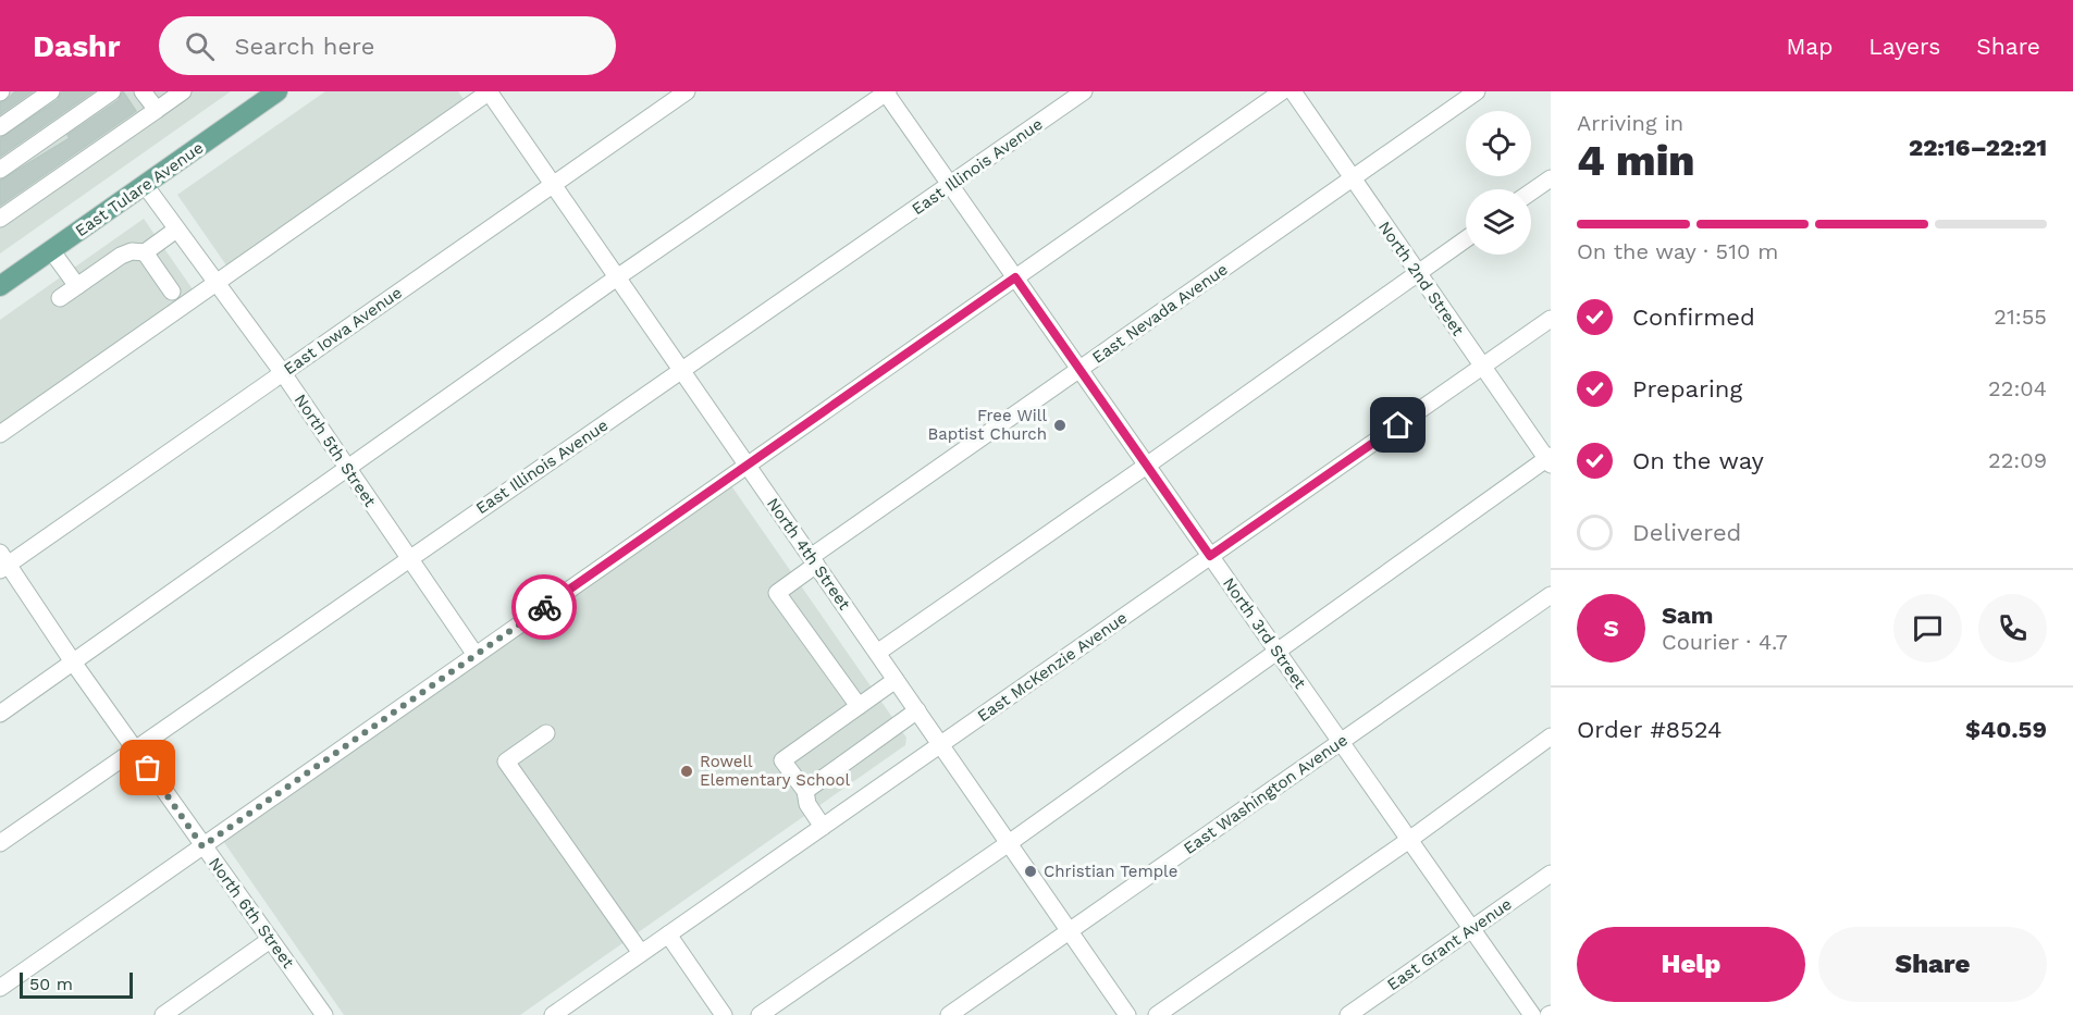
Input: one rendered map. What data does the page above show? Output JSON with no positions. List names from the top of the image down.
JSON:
{
  "streets": {
    "main road": ["East Tulare Avenue"],
    "street": [
      "East Illinois Avenue",
      "North 2nd Street",
      "East Nevada Avenue",
      "East Iowa Avenue",
      "North 5th Street",
      "North 4th Street",
      "North 3rd Street",
      "East McKenzie Avenue",
      "East Washington Avenue",
      "North 6th Street",
      "East Grant Avenue"
    ]
  },
  "crossings": [
    ["East Illinois Avenue", "North 5th Street"],
    ["East Illinois Avenue", "North 4th Street"],
    ["East Illinois Avenue", "North 3rd Street"],
    ["East Illinois Avenue", "North 6th Street"],
    ["East Tulare Avenue", "North 5th Street"],
    ["North 2nd Street", "East Nevada Avenue"],
    ["North 2nd Street", "East McKenzie Avenue"],
    ["East Nevada Avenue", "North 4th Street"],
    ["East Nevada Avenue", "North 3rd Street"],
    ["East Iowa Avenue", "North 5th Street"],
    ["East Iowa Avenue", "North 4th Street"],
    ["East Iowa Avenue", "North 6th Street"],
    ["North 4th Street", "East McKenzie Avenue"],
    ["North 4th Street", "East Washington Avenue"],
    ["North 3rd Street", "East McKenzie Avenue"],
    ["North 3rd Street", "East Washington Avenue"],
    ["North 3rd Street", "East Grant Avenue"]
  ],
  "places": ["Free Will Baptist Church", "Rowell Elementary School", "Christian Temple"],
  "scale_bar": "50 m",
  "page": {
    "header": "Dashr",
    "search": "Search here",
    "nav": ["Map", "Layers", "Share"],
    "heading": ["4 min", "Arriving in", "22:16–22:21"],
    "panel": [
      "Sam",
      "Courier · 4.7",
      "Order #8524",
      "$40.59"
    ],
    "bar": "On the way · 510 m",
    "list": [
      ["Confirmed", "21:55"],
      ["Preparing", "22:04"],
      ["On the way", "22:09"],
      "Delivered"
    ],
    "round": "S",
    "buttons": ["Help", "Share"],
    "scale": "50 m"
  }
}
